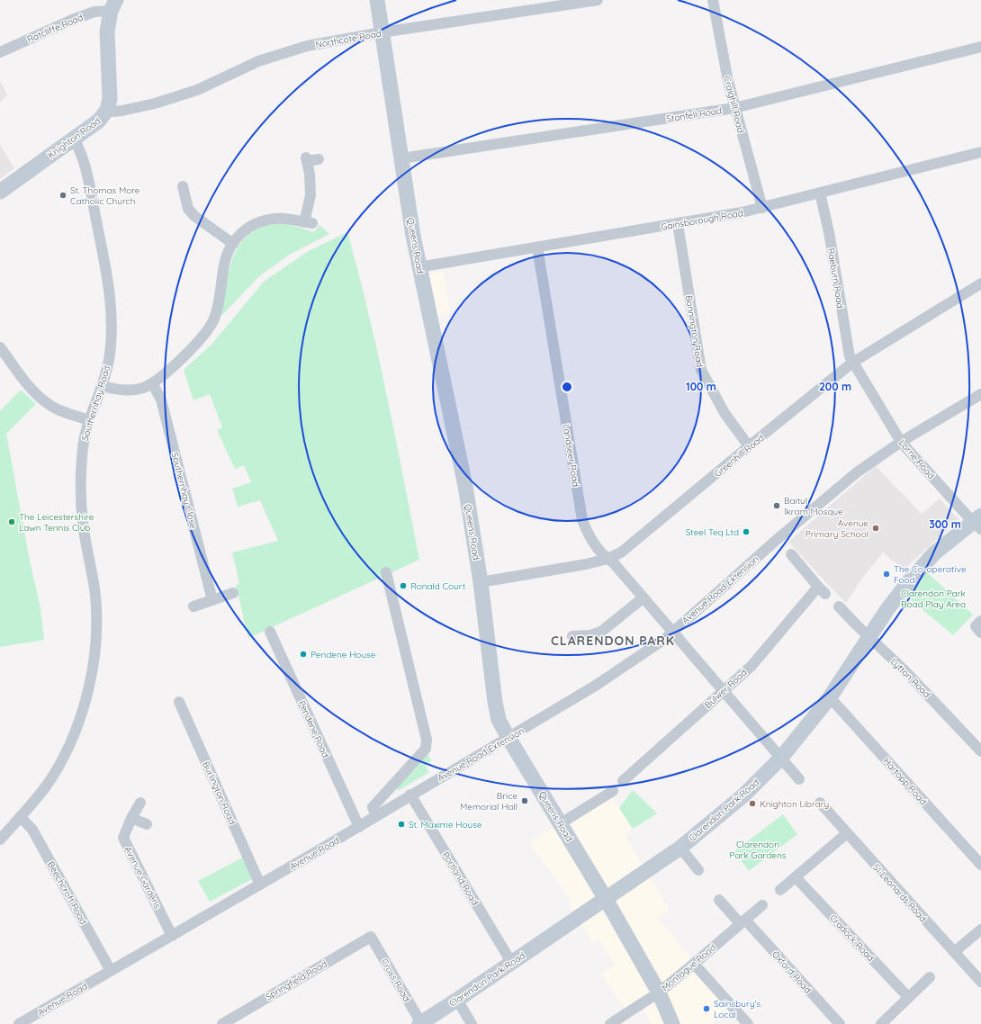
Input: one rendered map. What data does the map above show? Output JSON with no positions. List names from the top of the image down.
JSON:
{
  "streets": {
    "street": [
      "Ratcliffe Road",
      "Northcote Road",
      "Craighill Road",
      "Stanfell Road",
      "Knighton Road",
      "Gainsborough Road",
      "Queens Road",
      "Raeburn Road",
      "Bonnington Road",
      "Southernhay Road",
      "Landseer Road",
      "Greenhill Road",
      "Lorne Road",
      "Southernhay Close",
      "Avenue Road Extension",
      "Lytton Road",
      "Bulwer Road",
      "Pendene Road",
      "Hartopp Road",
      "Burlington Road",
      "Clarendon Park Road",
      "Avenue Road",
      "Avenue Gardens",
      "Portland Road",
      "Beechcroft Road",
      "St Leonards Road",
      "Cradock Road",
      "Montague Road",
      "Oxford Road",
      "Springfield Road",
      "Cross Road"
    ]
  },
  "crossings": [
    ["Ratcliffe Road", "Knighton Road"],
    ["Northcote Road", "Knighton Road"],
    ["Northcote Road", "Queens Road"],
    ["Craighill Road", "Stanfell Road"],
    ["Craighill Road", "Gainsborough Road"],
    ["Stanfell Road", "Queens Road"],
    ["Knighton Road", "Southernhay Road"],
    ["Gainsborough Road", "Queens Road"],
    ["Gainsborough Road", "Raeburn Road"],
    ["Gainsborough Road", "Bonnington Road"],
    ["Gainsborough Road", "Landseer Road"],
    ["Queens Road", "Greenhill Road"],
    ["Queens Road", "Avenue Road Extension"],
    ["Queens Road", "Clarendon Park Road"],
    ["Queens Road", "Montague Road"],
    ["Raeburn Road", "Greenhill Road"],
    ["Raeburn Road", "Lorne Road"],
    ["Bonnington Road", "Greenhill Road"],
    ["Southernhay Road", "Beechcroft Road"],
    ["Landseer Road", "Greenhill Road"],
    ["Landseer Road", "Avenue Road Extension"],
    ["Greenhill Road", "Lorne Road"],
    ["Lorne Road", "Avenue Road Extension"],
    ["Lorne Road", "Clarendon Park Road"],
    ["Avenue Road Extension", "Avenue Road"],
    ["Avenue Road Extension", "Portland Road"],
    ["Lytton Road", "Clarendon Park Road"],
    ["Pendene Road", "Avenue Road"],
    ["Hartopp Road", "Clarendon Park Road"],
    ["Burlington Road", "Avenue Road"],
    ["Clarendon Park Road", "Portland Road"],
    ["Clarendon Park Road", "Cross Road"],
    ["Avenue Road", "Avenue Gardens"],
    ["Avenue Road", "Beechcroft Road"],
    ["Montague Road", "Oxford Road"],
    ["Springfield Road", "Cross Road"]
  ],
  "districts": ["CLARENDON PARK"],
  "parks": ["Clarendon Park Road Play Area", "Clarendon Park Gardens"],
  "places": [
    "St. Thomas More Catholic Church",
    "Baitul Ikram Mosque",
    "The Leicestershire Lawn Tennis Club",
    "Avenue Primary School",
    "Steel Teq Ltd",
    "The Co-operative Food",
    "Ronald Court",
    "Pendene House",
    "Brice Memorial Hall",
    "Knighton Library",
    "St. Maxime House",
    "Sainsbury's Local"
  ],
  "rings": ["100 m", "200 m", "300 m"]
}
